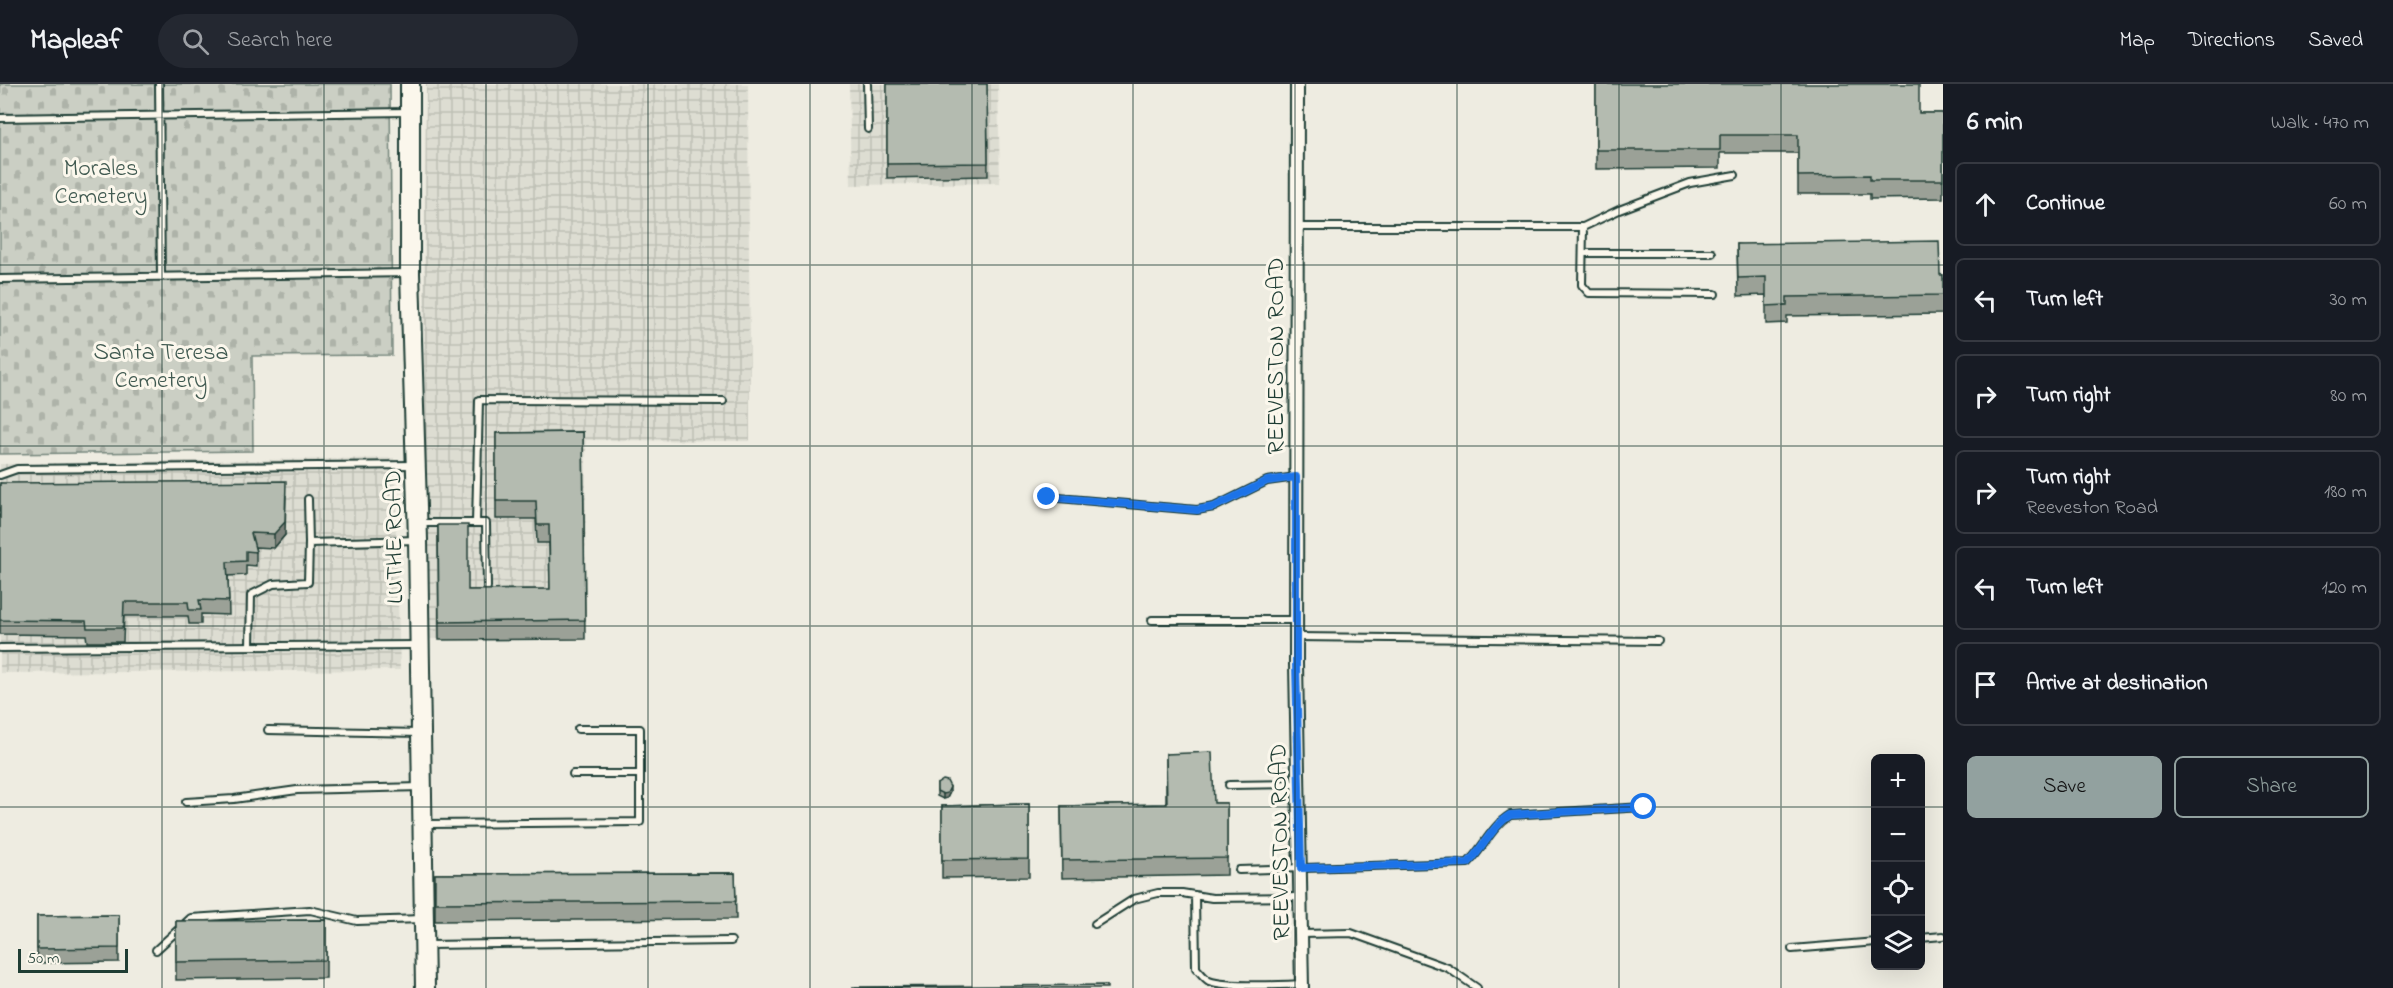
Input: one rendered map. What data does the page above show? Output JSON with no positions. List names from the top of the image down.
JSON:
{
  "streets": {
    "street": ["REEVESTON ROAD", "LUTHE ROAD"]
  },
  "parks": ["Morales Cemetery", "Santa Teresa Cemetery"],
  "scale_bar": "50 m",
  "page": {
    "header": "Mapleaf",
    "search": "Search here",
    "nav": ["Map", "Directions", "Saved"],
    "heading": ["6 min", "Walk · 470 m"],
    "list": [
      ["Continue", "60 m"],
      ["Turn left", "30 m"],
      ["Turn right", "80 m"],
      ["Turn right", "Reeveston Road", "180 m"],
      ["Turn left", "120 m"],
      "Arrive at destination"
    ],
    "buttons": ["Save", "Share"],
    "map_buttons": ["+", "−"],
    "scale": "50 m"
  }
}
